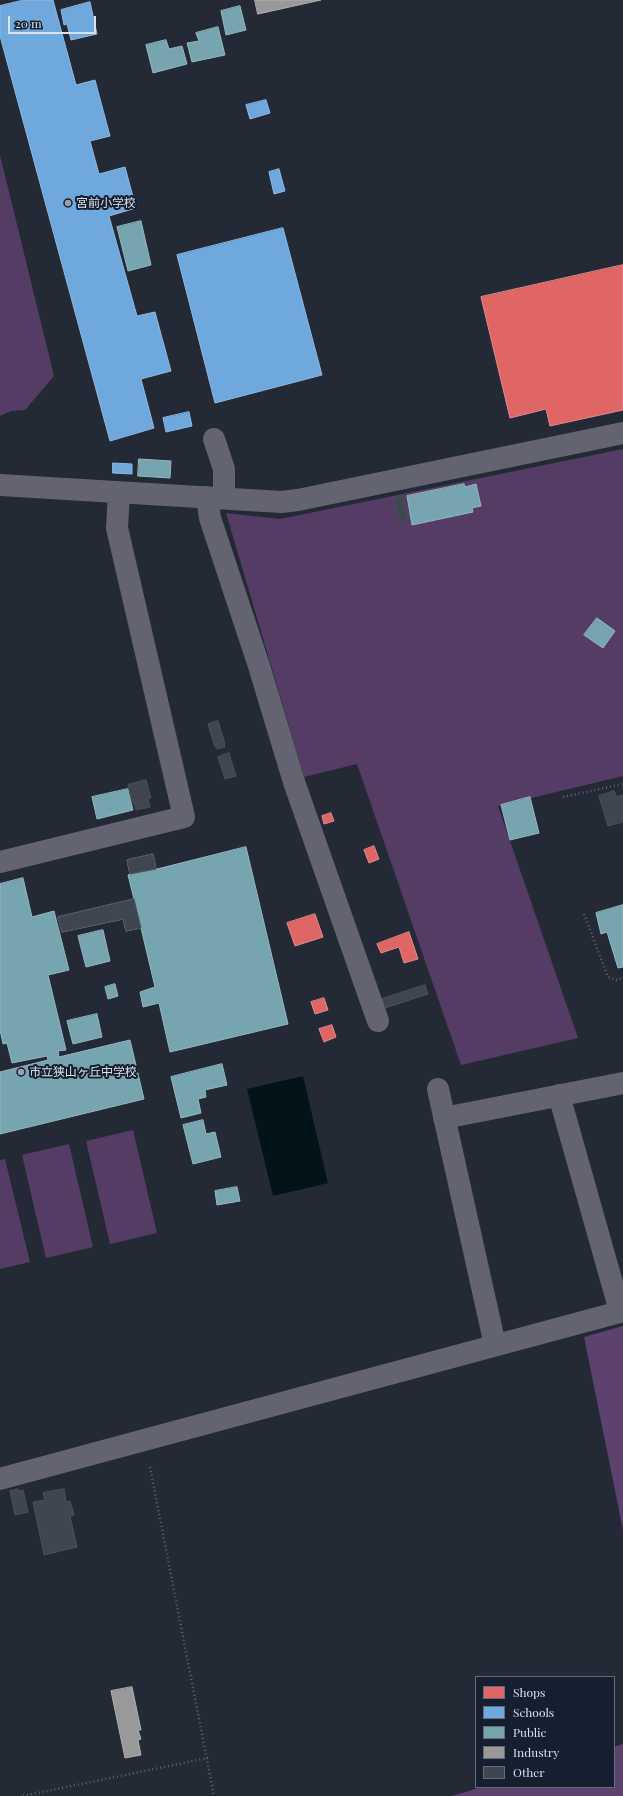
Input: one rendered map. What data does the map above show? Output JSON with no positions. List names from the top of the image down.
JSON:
{
  "places": ["宮前小学校", "市立狭山ヶ丘中学校"],
  "legend": [
    "Shops",
    "Schools",
    "Public",
    "Industry",
    "Other"
  ],
  "scale_bar": "20 m"
}
